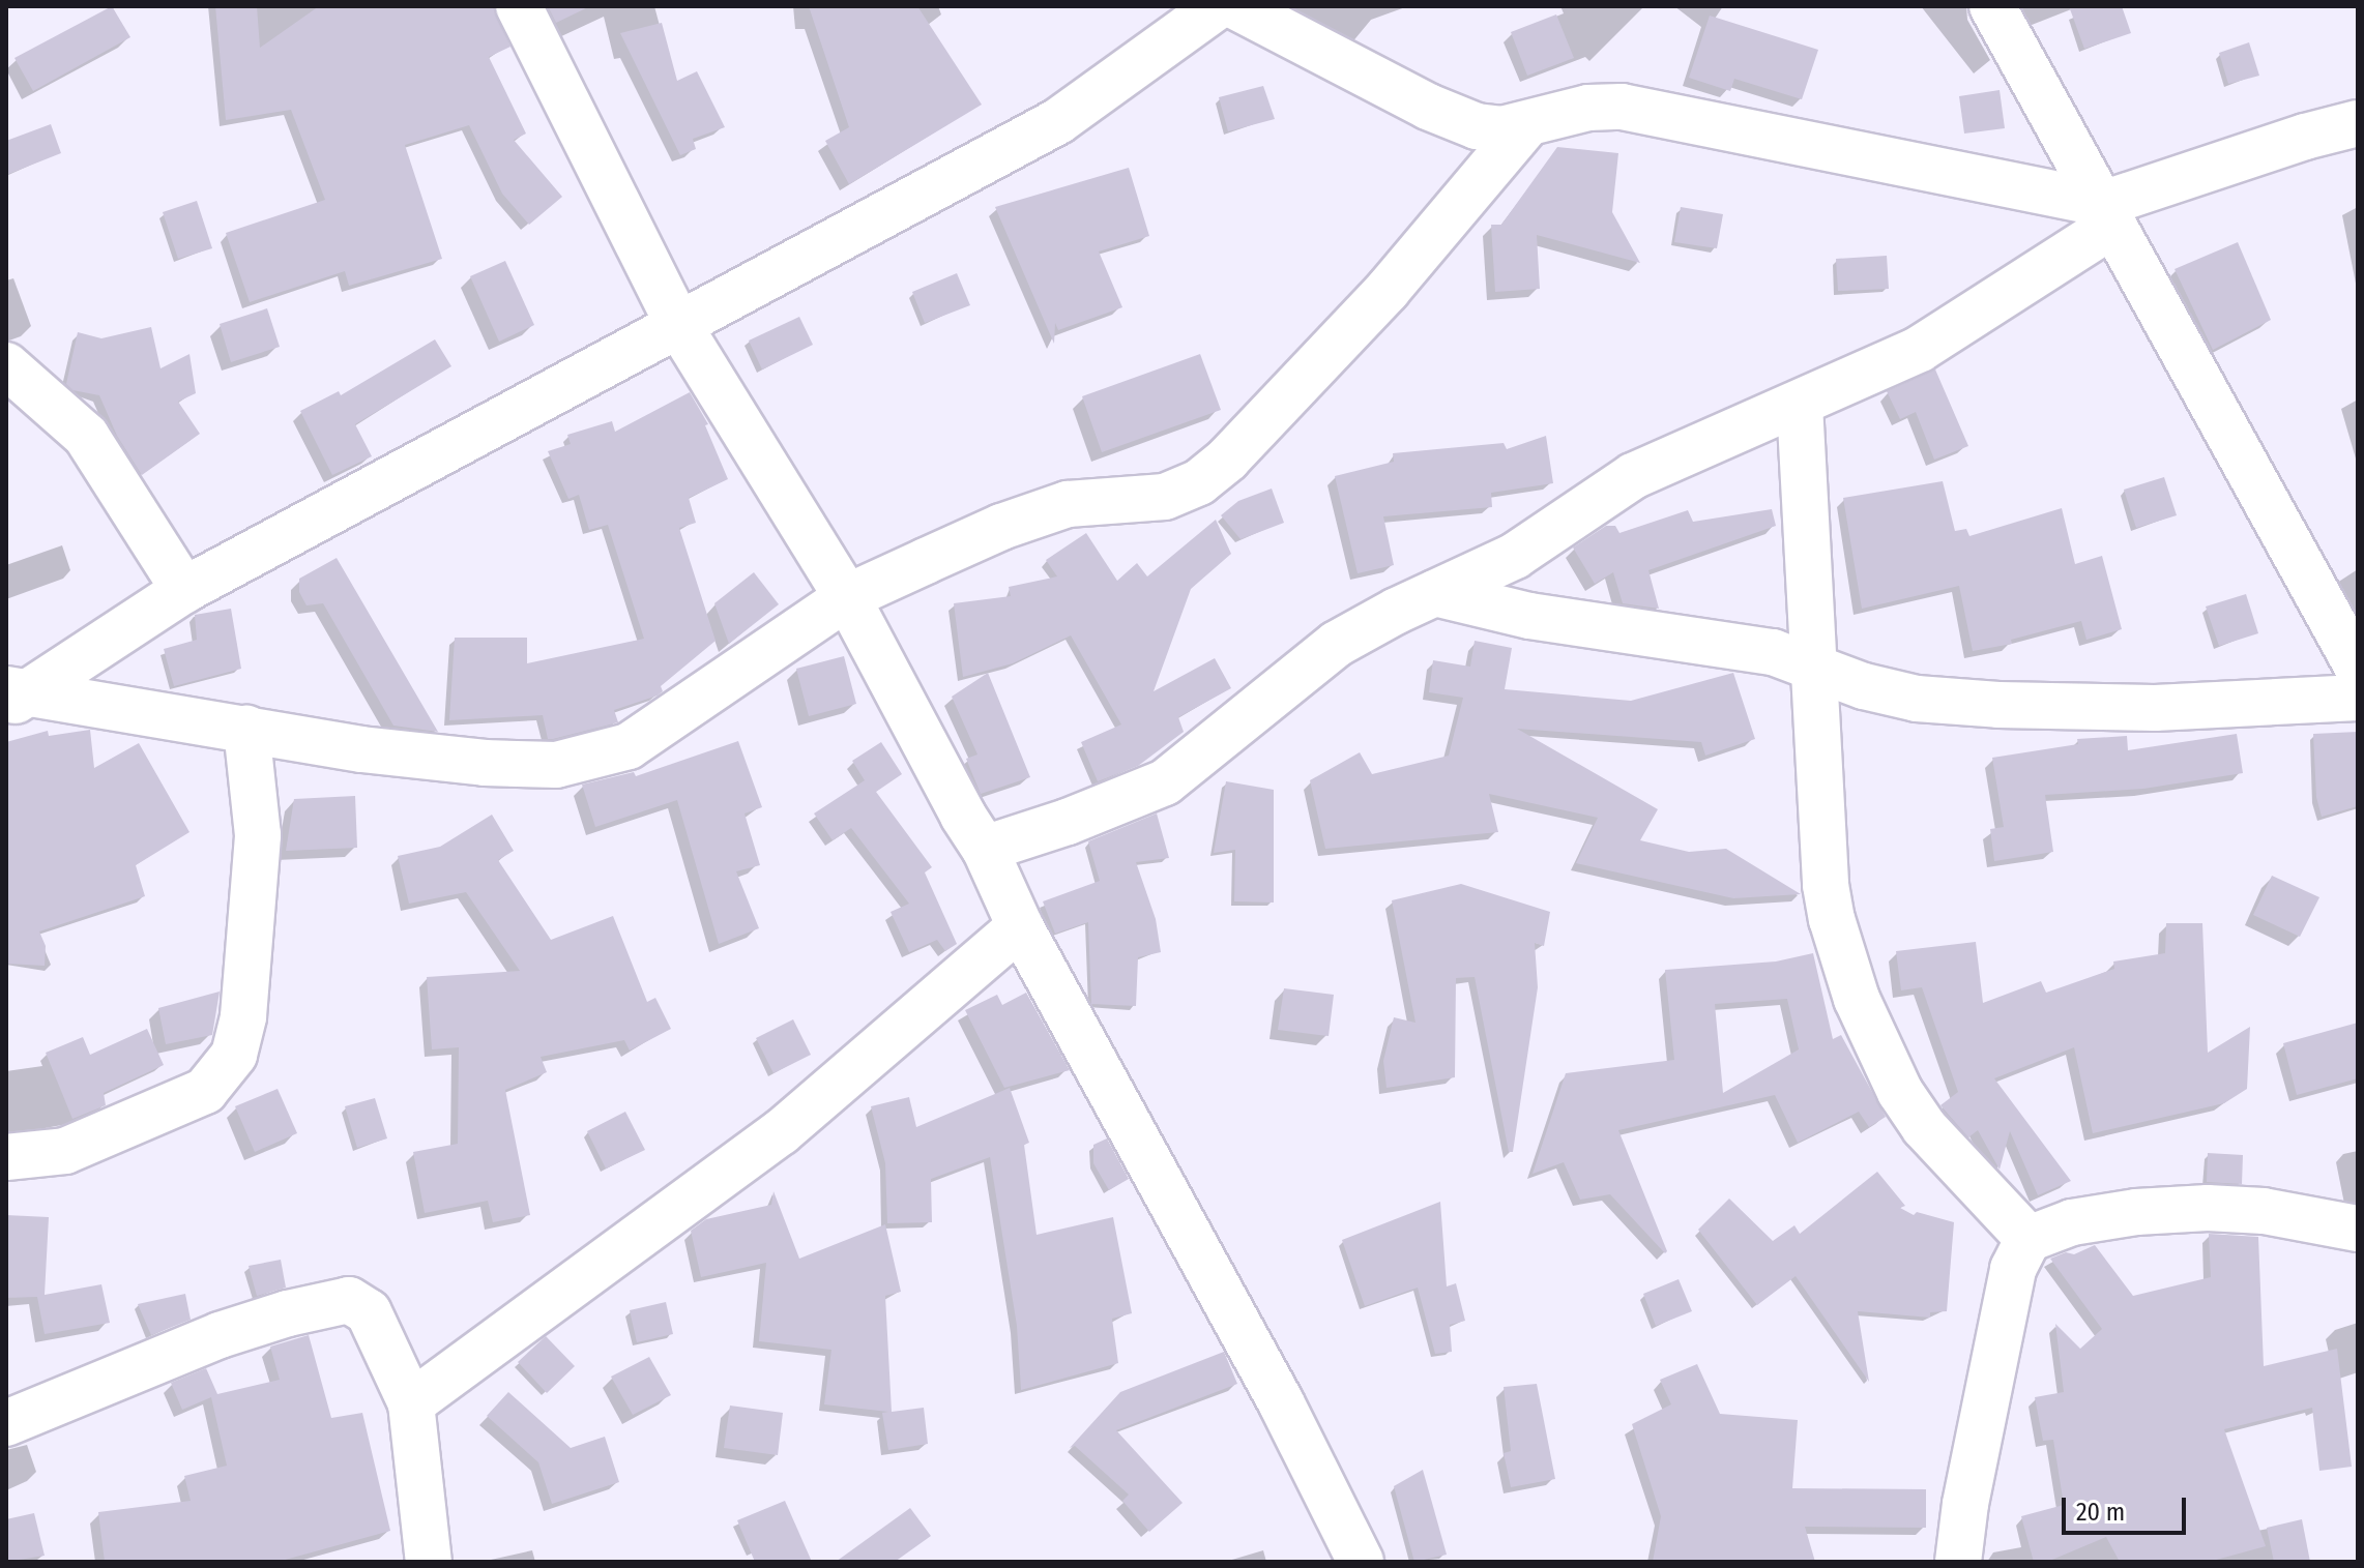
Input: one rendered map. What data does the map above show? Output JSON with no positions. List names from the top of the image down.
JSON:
{
  "scale_bar": "20 m"
}
